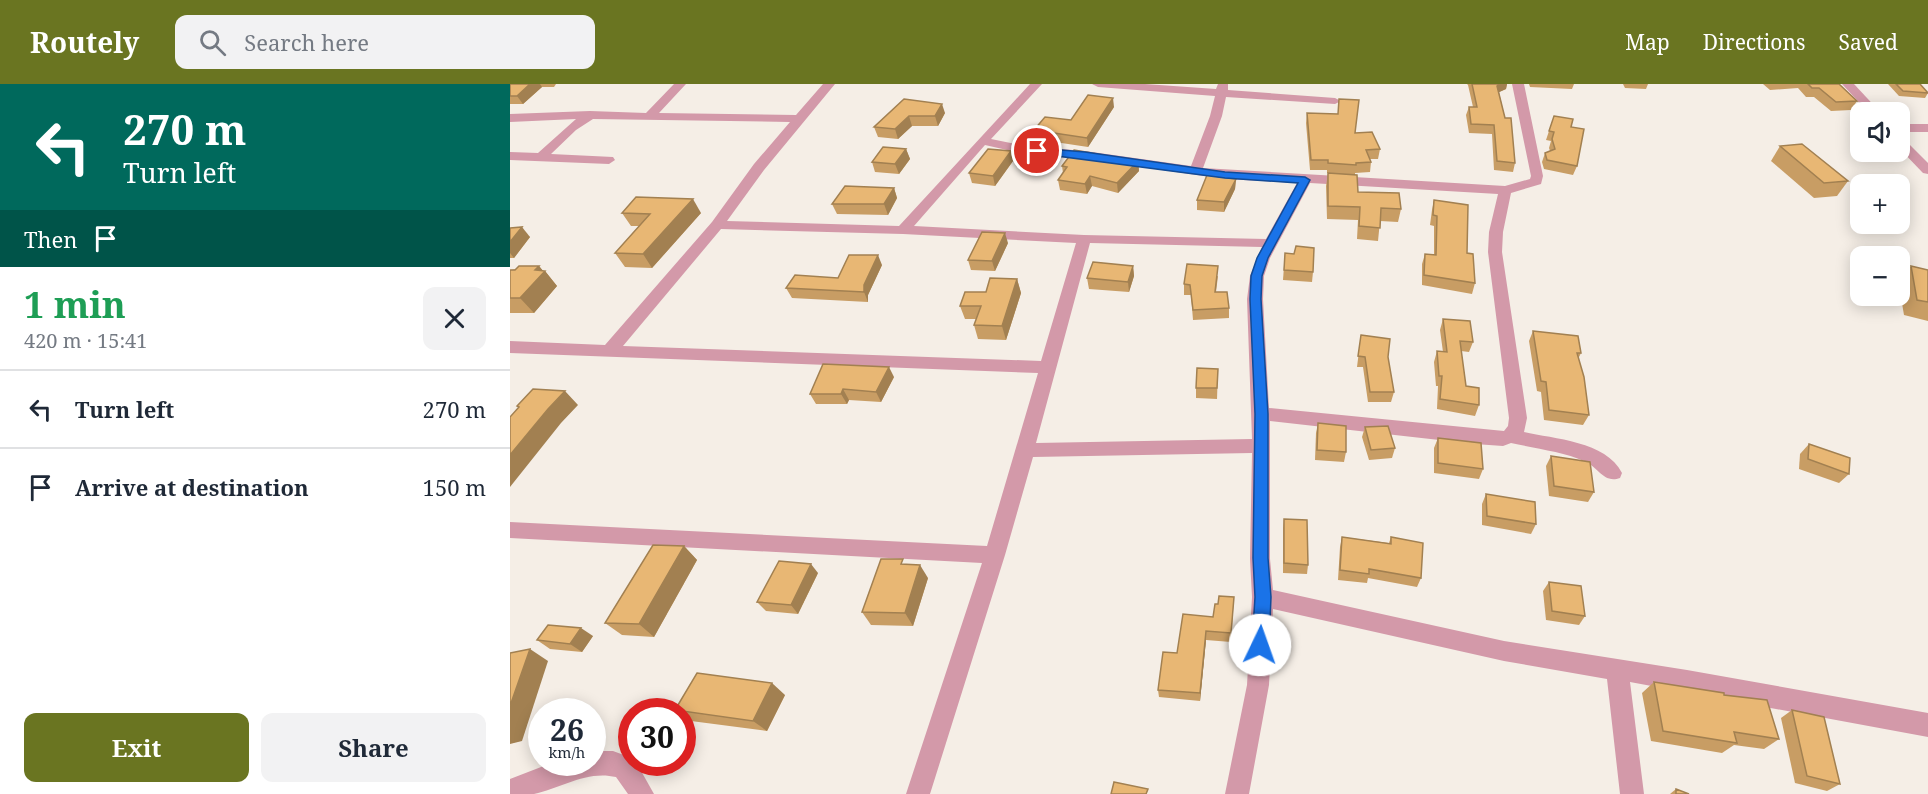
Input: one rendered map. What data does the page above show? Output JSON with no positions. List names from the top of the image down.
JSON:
{
  "page": {
    "header": "Routely",
    "search": "Search here",
    "nav": ["Map", "Directions", "Saved"],
    "turn": ["270 m", "Turn left"],
    "map_buttons": ["+", "−"],
    "then": "Then",
    "heading": ["1 min", "420 m · 15:41"],
    "list": [
      {
        "name": "Turn left",
        "value": "270 m"
      },
      {
        "name": "Arrive at destination",
        "value": "150 m"
      }
    ],
    "speed": "26 km/h",
    "limit": "30",
    "buttons": ["Exit", "Share"]
  }
}
